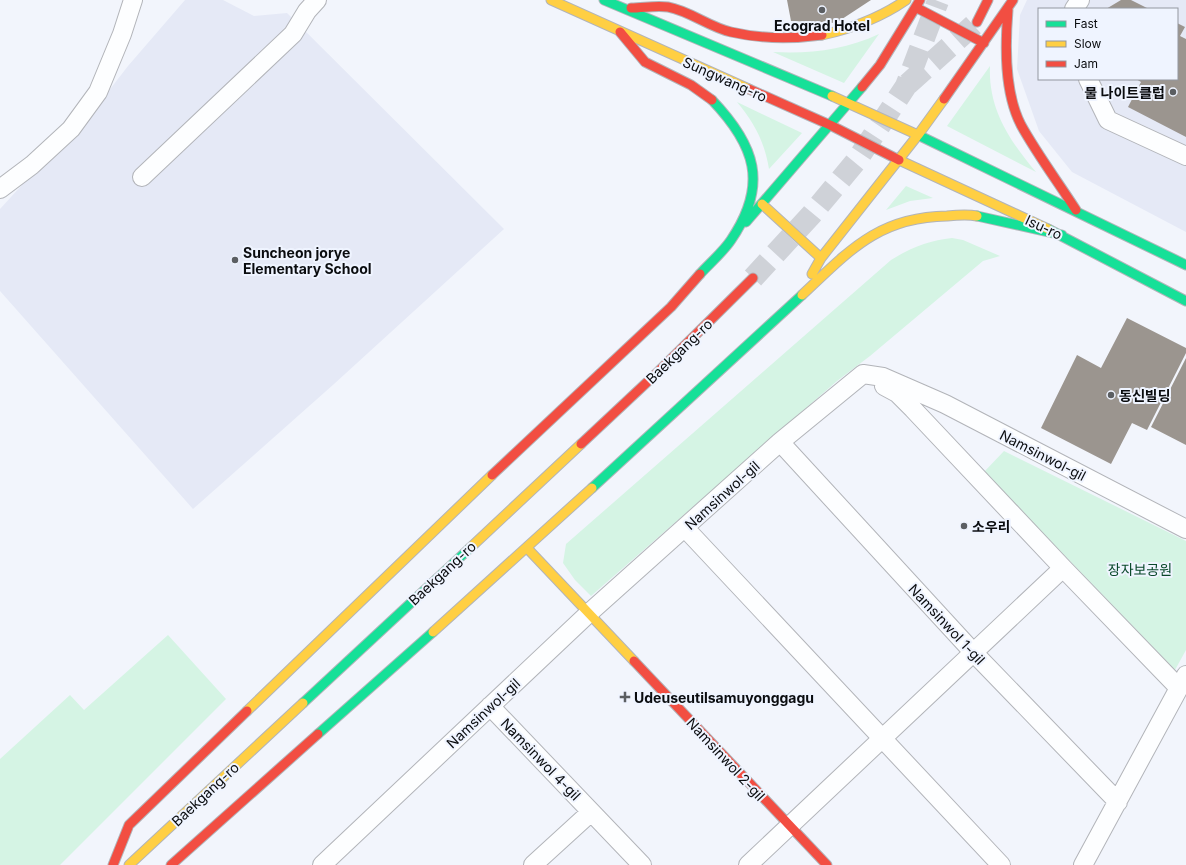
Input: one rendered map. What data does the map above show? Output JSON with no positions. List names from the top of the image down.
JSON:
{
  "streets": {
    "main road": [
      "Sungwang-ro",
      "Isu-ro",
      "Baekgang-ro",
      "Namsinwol 2-gil"
    ],
    "street": ["Namsinwol-gil", "Namsinwol 1-gil", "Namsinwol 4-gil"]
  },
  "crossings": [
    ["Sungwang-ro", "Isu-ro"],
    ["Namsinwol-gil", "Namsinwol 1-gil"],
    ["Namsinwol-gil", "Namsinwol 4-gil"],
    ["Namsinwol-gil", "Namsinwol 2-gil"]
  ],
  "parks": ["장자보공원"],
  "places": {
    "other": [
      "Ecograd Hotel",
      "물 나이트클럽",
      "Suncheon jorye Elementary School",
      "동신빌딩",
      "소우리"
    ],
    "health": ["Udeuseutilsamuyonggagu"]
  },
  "legend": ["Fast", "Slow", "Jam"]
}
